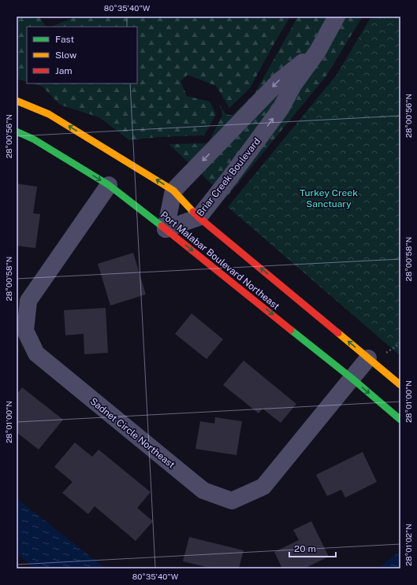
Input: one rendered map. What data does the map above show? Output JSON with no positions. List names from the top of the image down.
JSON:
{
  "streets": {
    "street": ["Briar Creek Boulevard", "Port Malabar Boulevard Northeast", "Sadnet Circle Northeast"]
  },
  "crossings": [
    ["Briar Creek Boulevard", "Port Malabar Boulevard Northeast"],
    ["Port Malabar Boulevard Northeast", "Sadnet Circle Northeast"]
  ],
  "parks": ["Turkey Creek Sanctuary"],
  "legend": ["Fast", "Slow", "Jam"],
  "scale_bar": "20 m",
  "coordinates": [
    "80°35'40\"W",
    "28°00'56\"N",
    "28°00'58\"N",
    "28°01'00\"N",
    "28°01'02\"N"
  ]
}
